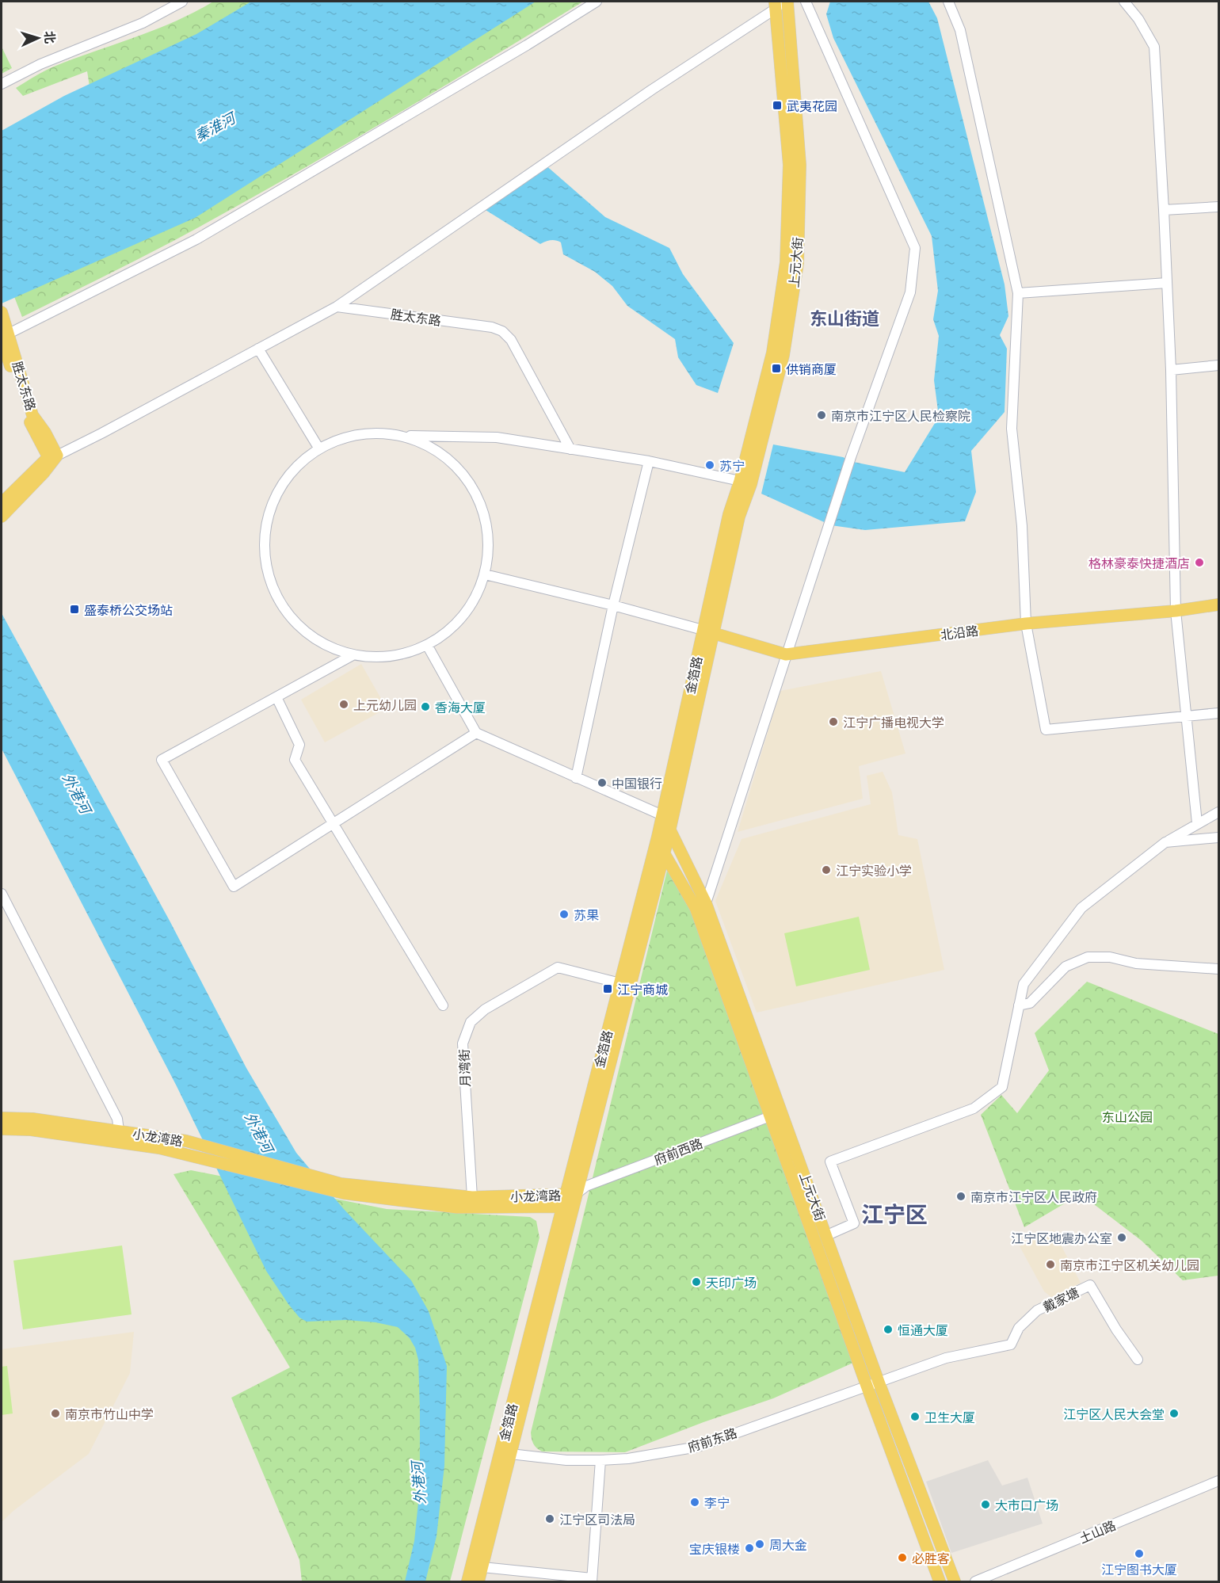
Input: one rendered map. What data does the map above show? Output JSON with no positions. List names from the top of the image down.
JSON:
{
  "streets": {
    "main road": [
      "上元大街",
      "胜太东路",
      "北沿路",
      "金箔路",
      "小龙湾路"
    ],
    "street": [
      "月湾街",
      "府前西路",
      "戴家塘",
      "府前东路",
      "土山路"
    ]
  },
  "crossings": [
    ["上元大街", "金箔路"],
    ["上元大街", "府前西路"],
    ["上元大街", "戴家塘"],
    ["上元大街", "府前东路"],
    ["北沿路", "金箔路"],
    ["金箔路", "月湾街"],
    ["金箔路", "小龙湾路"],
    ["金箔路", "府前西路"],
    ["金箔路", "府前东路"],
    ["月湾街", "小龙湾路"],
    ["小龙湾路", "府前西路"],
    ["戴家塘", "府前东路"]
  ],
  "districts": ["东山街道", "江宁区"],
  "water": ["秦淮河", "外港河"],
  "parks": ["东山公园"],
  "places": {
    "transit": [
      "武夷花园",
      "供销商厦",
      "盛泰桥公交场站",
      "江宁商城"
    ],
    "other": [
      "南京市江宁区人民检察院",
      "苏宁",
      "格林豪泰快捷酒店",
      "上元幼儿园",
      "香海大厦",
      "江宁广播电视大学",
      "中国银行",
      "江宁实验小学",
      "苏果",
      "南京市江宁区人民政府",
      "江宁区地震办公室",
      "南京市江宁区机关幼儿园",
      "天印广场",
      "恒通大厦",
      "南京市竹山中学",
      "江宁区人民大会堂",
      "卫生大厦",
      "李宁",
      "大市口广场",
      "江宁区司法局",
      "周大金",
      "宝庆银楼",
      "江宁图书大厦",
      "必胜客"
    ]
  },
  "north": "right"
}
